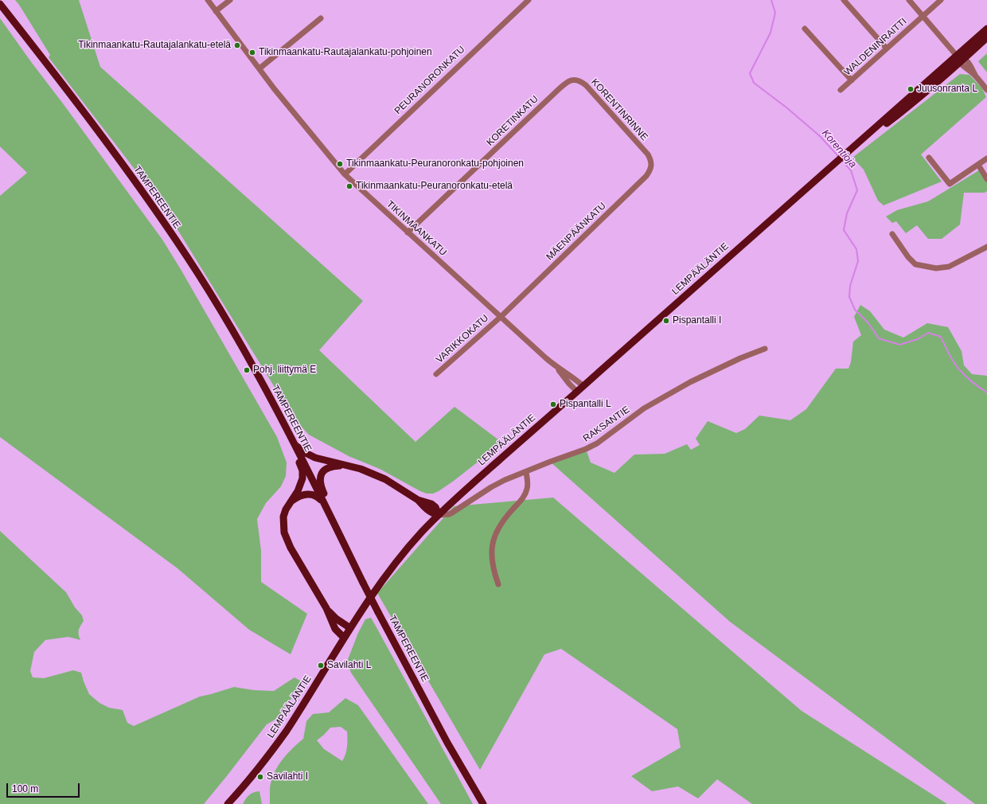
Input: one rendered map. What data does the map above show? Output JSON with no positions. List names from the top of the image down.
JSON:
{
  "streets": {
    "main road": ["TAMPEREENTIE", "LEMPÄÄLÄNTIE"],
    "street": [
      "WALDENINRAITTI",
      "PEURANORONKATU",
      "KORENTINRINNE",
      "KORETINKATU",
      "TIKINMAANKATU",
      "MÄENPÄÄNKATU",
      "VARIKKOKATU",
      "RAKSANTIE"
    ]
  },
  "crossings": [
    ["PEURANORONKATU", "TIKINMAANKATU"],
    ["KORENTINRINNE", "KORETINKATU"],
    ["KORENTINRINNE", "MÄENPÄÄNKATU"],
    ["KORETINKATU", "TIKINMAANKATU"],
    ["TIKINMAANKATU", "MÄENPÄÄNKATU"],
    ["TIKINMAANKATU", "LEMPÄÄLÄNTIE"],
    ["TIKINMAANKATU", "VARIKKOKATU"],
    ["MÄENPÄÄNKATU", "VARIKKOKATU"],
    ["LEMPÄÄLÄNTIE", "RAKSANTIE"]
  ],
  "water": ["Korentioja"],
  "places": [
    "Tikinmaankatu-Rautajalankatu-etelä",
    "Tikinmaankatu-Rautajalankatu-pohjoinen",
    "Juusonranta L",
    "Tikinmaankatu-Peuranoronkatu-pohjoinen",
    "Tikinmaankatu-Peuranoronkatu-etelä",
    "Pispantalli I",
    "Pohj. liittymä E",
    "Pispantalli L",
    "Savilahti L",
    "Savilahti I"
  ],
  "scale_bar": "100 m"
}
